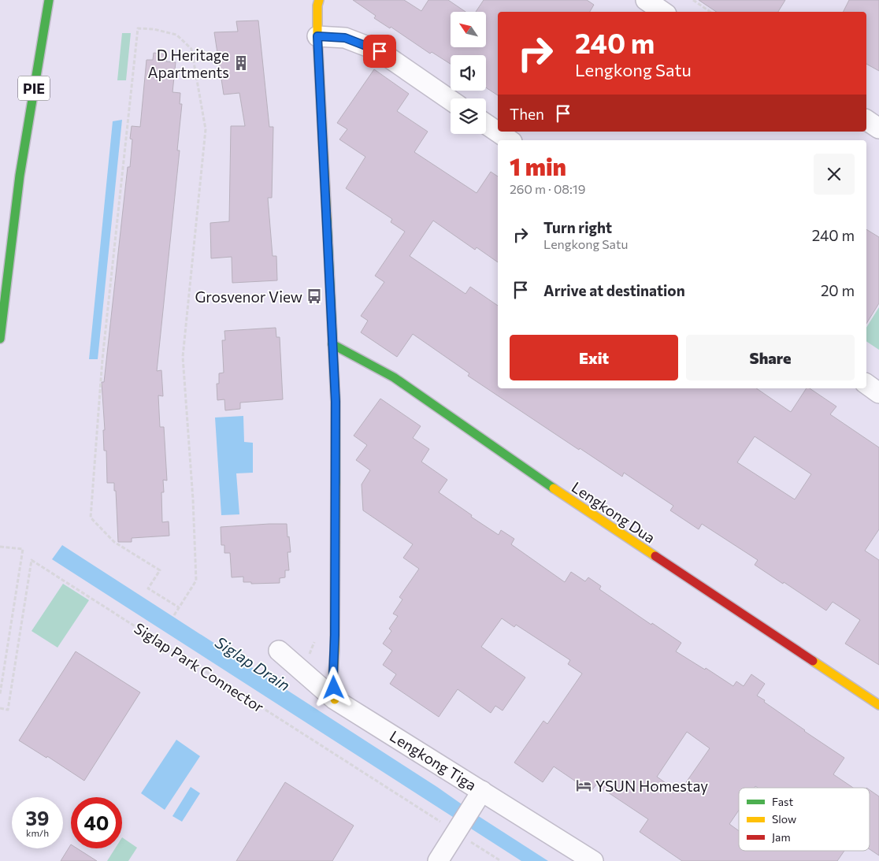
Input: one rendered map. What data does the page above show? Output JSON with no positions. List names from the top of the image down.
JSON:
{
  "streets": {
    "main road": ["PIE", "Lengkong Dua"],
    "street": ["Lengkong Tiga"],
    "path": ["Siglap Park Connector"]
  },
  "water": ["Siglap Drain"],
  "places": {
    "building": ["D Heritage Apartments"],
    "bus stop": ["Grosvenor View"],
    "hotel": ["YSUN Homestay"]
  },
  "legend": ["Fast", "Slow", "Jam"],
  "north": "top left",
  "page": {
    "turn": ["240 m", "Lengkong Satu"],
    "then": "Then",
    "heading": ["1 min", "260 m · 08:19"],
    "list": [
      {
        "name": "Turn right",
        "note": "Lengkong Satu",
        "value": "240 m"
      },
      {
        "name": "Arrive at destination",
        "value": "20 m"
      }
    ],
    "buttons": ["Exit", "Share"],
    "speed": "39 km/h",
    "limit": "40"
  }
}
